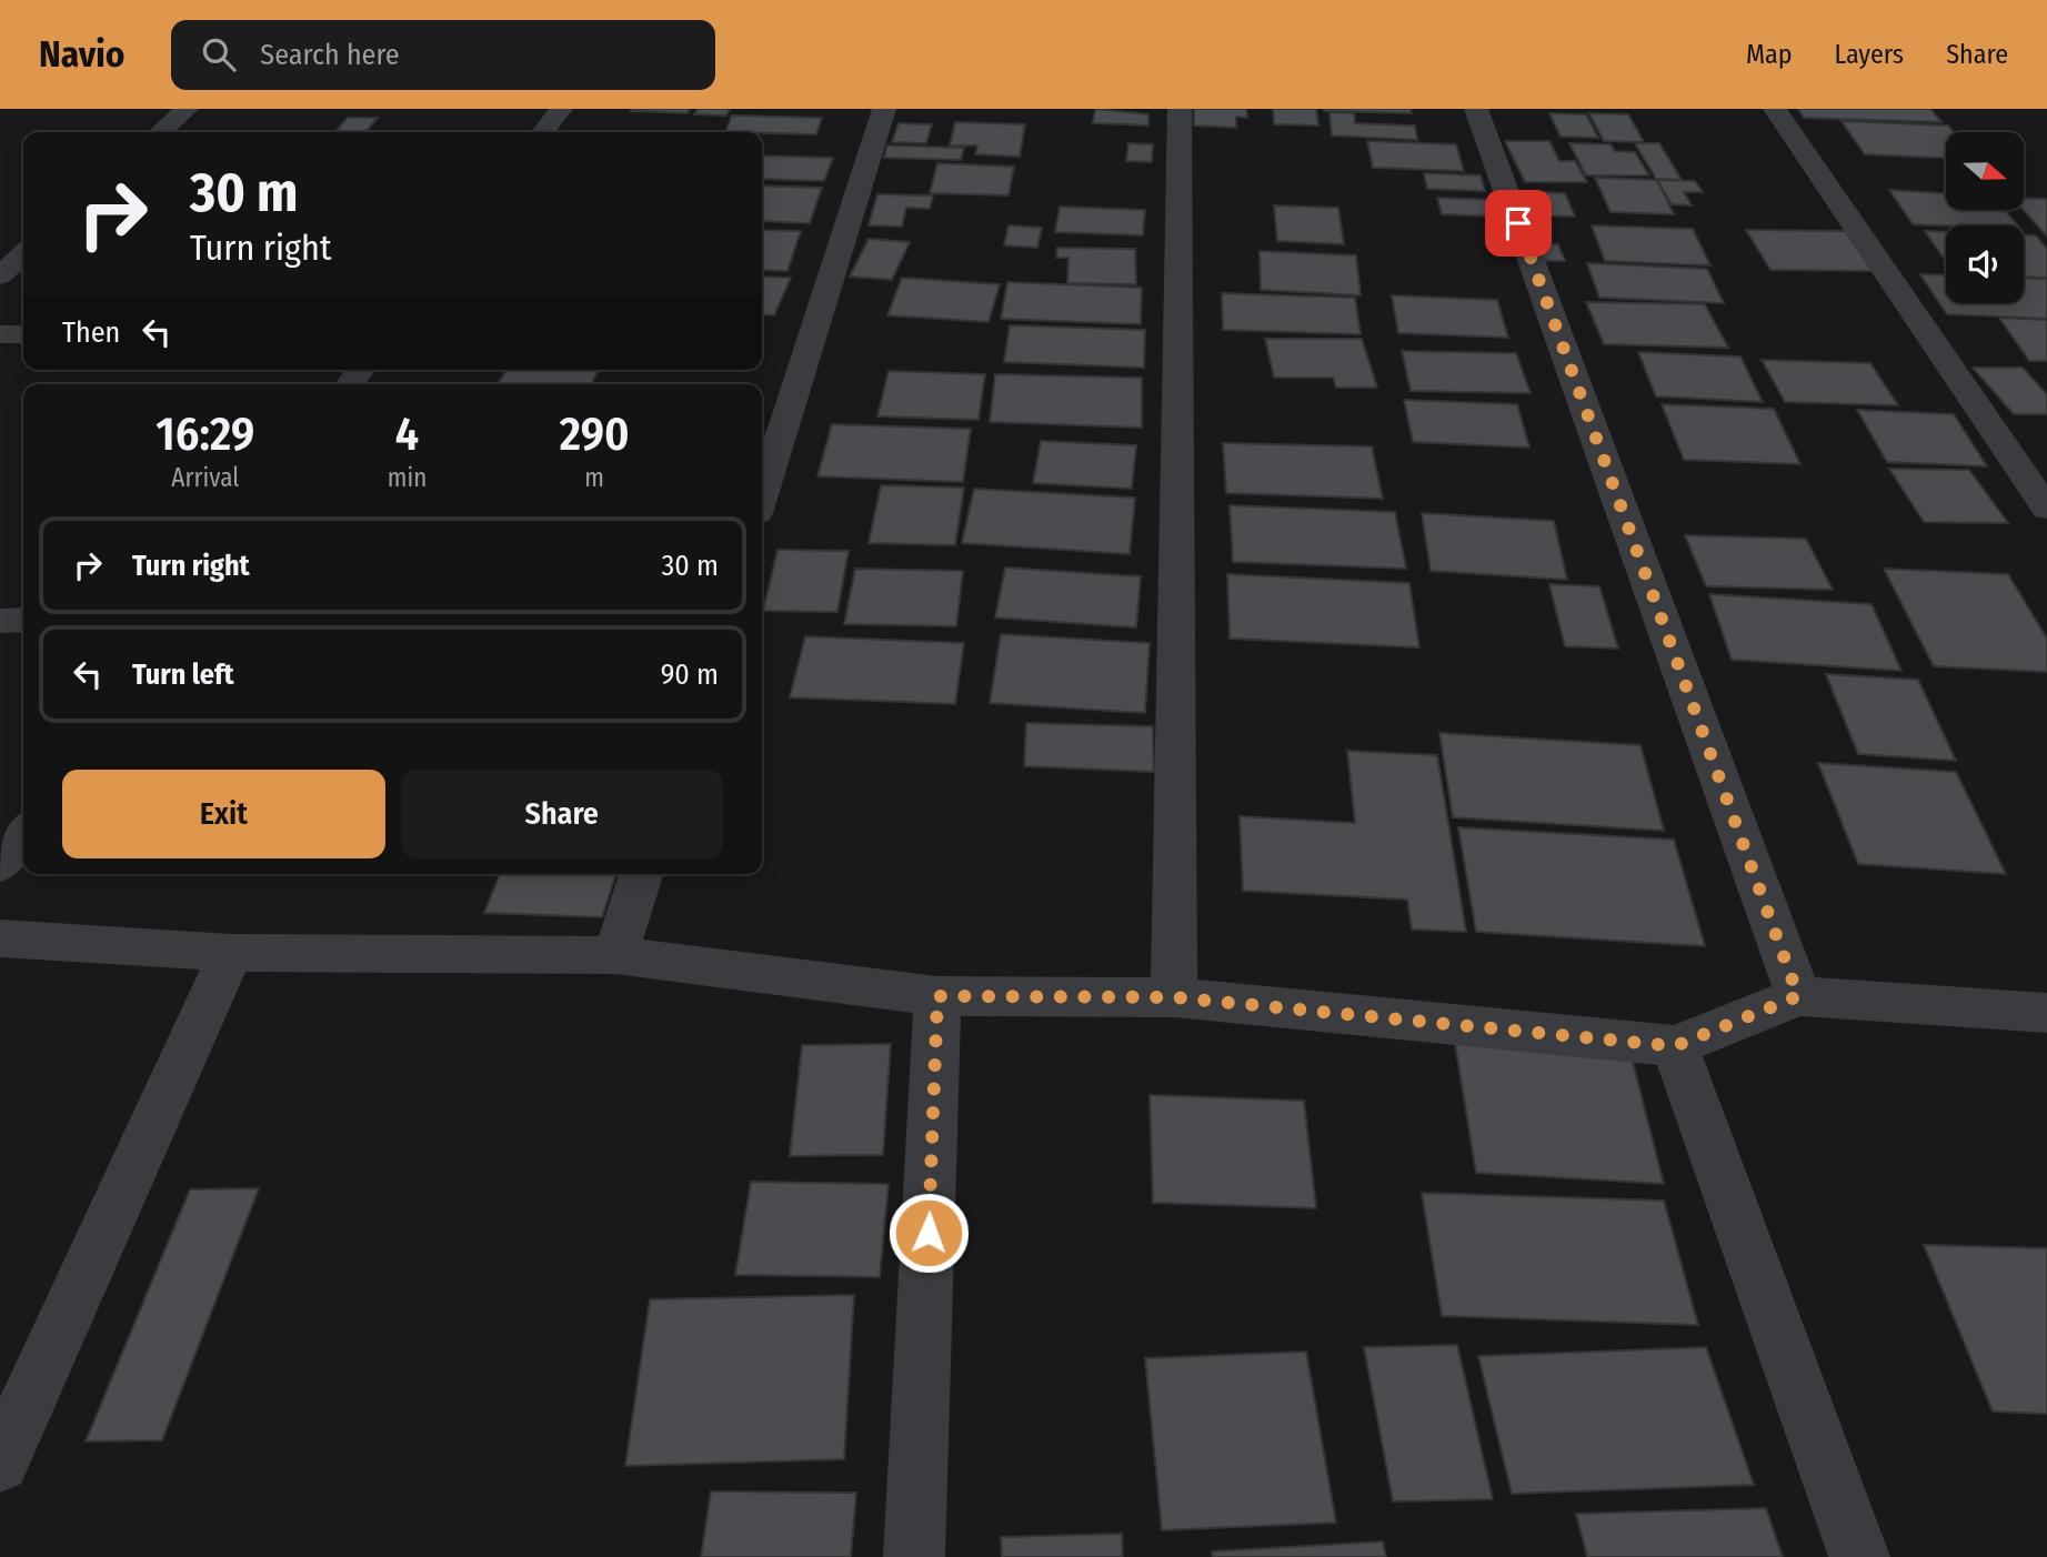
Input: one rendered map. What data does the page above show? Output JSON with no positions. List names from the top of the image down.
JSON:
{
  "north": "right",
  "page": {
    "header": "Navio",
    "search": "Search here",
    "nav": ["Map", "Layers", "Share"],
    "turn": ["30 m", "Turn right"],
    "then": "Then",
    "eta": [
      "16:29",
      "Arrival",
      "4",
      "min",
      "290",
      "m"
    ],
    "list": [
      {
        "name": "Turn right",
        "value": "30 m"
      },
      {
        "name": "Turn left",
        "value": "90 m"
      }
    ],
    "buttons": ["Exit", "Share"]
  }
}
